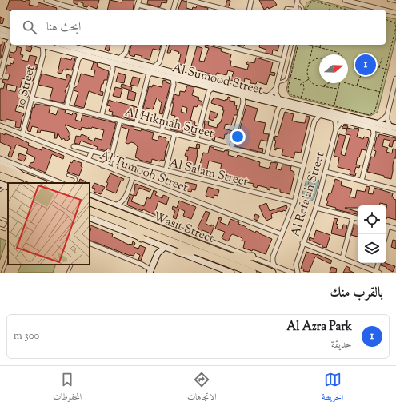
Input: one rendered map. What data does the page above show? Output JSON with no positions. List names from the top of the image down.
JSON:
{
  "streets": {
    "highway": ["Wasit Street"],
    "street": [
      "Al Sumood Street",
      "10 Street",
      "Al Hikmah Street",
      "Al Tumooh Street",
      "Al Salam Street",
      "Al Refa'ah Street"
    ]
  },
  "crossings": [
    ["Al Sumood Street", "10 Street"],
    ["10 Street", "Al Hikmah Street"],
    ["10 Street", "Al Tumooh Street"],
    ["Al Hikmah Street", "Al Refa'ah Street"],
    ["Al Tumooh Street", "Al Refa'ah Street"],
    ["Al Salam Street", "Al Refa'ah Street"]
  ],
  "north": "right",
  "page": {
    "search": "ابحث هنا",
    "pins": "1",
    "heading": "بالقرب منك",
    "list": [
      {
        "mark": "1",
        "name": "Al Azra Park",
        "note": "حديقة",
        "value": "300 m"
      }
    ],
    "nav": ["الخريطة", "الاتجاهات", "المحفوظات"]
  }
}
